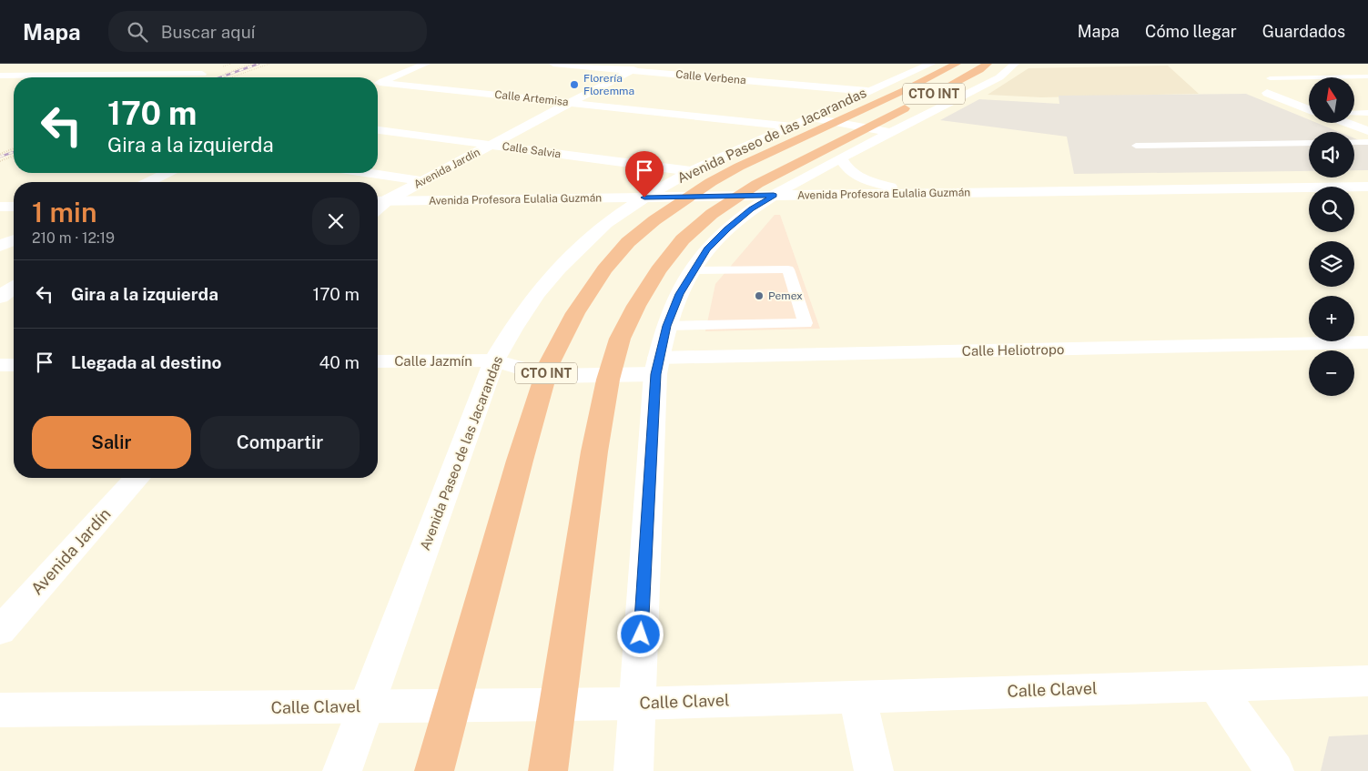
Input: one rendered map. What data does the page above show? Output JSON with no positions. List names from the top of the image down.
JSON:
{
  "streets": {
    "highway": ["CTO INT"],
    "street": [
      "Calle Verbena",
      "Calle Artemisa",
      "Avenida Paseo de las Jacarandas",
      "Calle Salvia",
      "Avenida Jardín",
      "Avenida Profesora Eulalia Guzmán",
      "Calle Heliotropo",
      "Calle Jazmín",
      "Calle Clavel"
    ]
  },
  "crossings": [
    ["Calle Verbena", "Avenida Paseo de las Jacarandas"],
    ["Calle Verbena", "Avenida Jardín"],
    ["CTO INT", "Avenida Profesora Eulalia Guzmán"],
    ["CTO INT", "Calle Heliotropo"],
    ["CTO INT", "Calle Jazmín"],
    ["CTO INT", "Calle Clavel"],
    ["Calle Artemisa", "Avenida Paseo de las Jacarandas"],
    ["Calle Artemisa", "Avenida Jardín"],
    ["Avenida Paseo de las Jacarandas", "Calle Salvia"],
    ["Avenida Paseo de las Jacarandas", "Avenida Profesora Eulalia Guzmán"],
    ["Avenida Paseo de las Jacarandas", "Calle Jazmín"],
    ["Avenida Paseo de las Jacarandas", "Calle Clavel"],
    ["Calle Salvia", "Avenida Jardín"],
    ["Avenida Jardín", "Avenida Profesora Eulalia Guzmán"],
    ["Calle Heliotropo", "Calle Jazmín"]
  ],
  "places": ["Florería Floremma", "Pemex"],
  "north": "top",
  "page": {
    "header": "Mapa",
    "search": "Buscar aquí",
    "nav": ["Mapa", "Cómo llegar", "Guardados"],
    "map_buttons": ["+", "−"],
    "turn": ["170 m", "Gira a la izquierda"],
    "heading": ["1 min", "210 m · 12:19"],
    "list": [
      {
        "name": "Gira a la izquierda",
        "value": "170 m"
      },
      {
        "name": "Llegada al destino",
        "value": "40 m"
      }
    ],
    "buttons": ["Salir", "Compartir"]
  }
}
